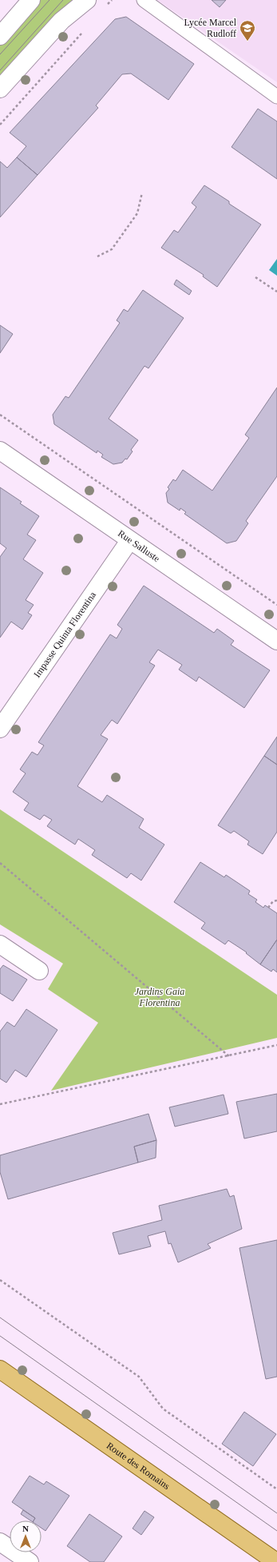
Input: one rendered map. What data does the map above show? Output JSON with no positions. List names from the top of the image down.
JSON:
{
  "streets": {
    "main road": ["Route des Romains"],
    "street": ["Rue Salluste", "Impasse Quinta Florentina"]
  },
  "crossings": [
    ["Rue Salluste", "Impasse Quinta Florentina"]
  ],
  "parks": ["Jardins Gaia Florentina"],
  "places": {
    "school or university": ["Lycée Marcel Rudloff"]
  },
  "north": "top"
}
